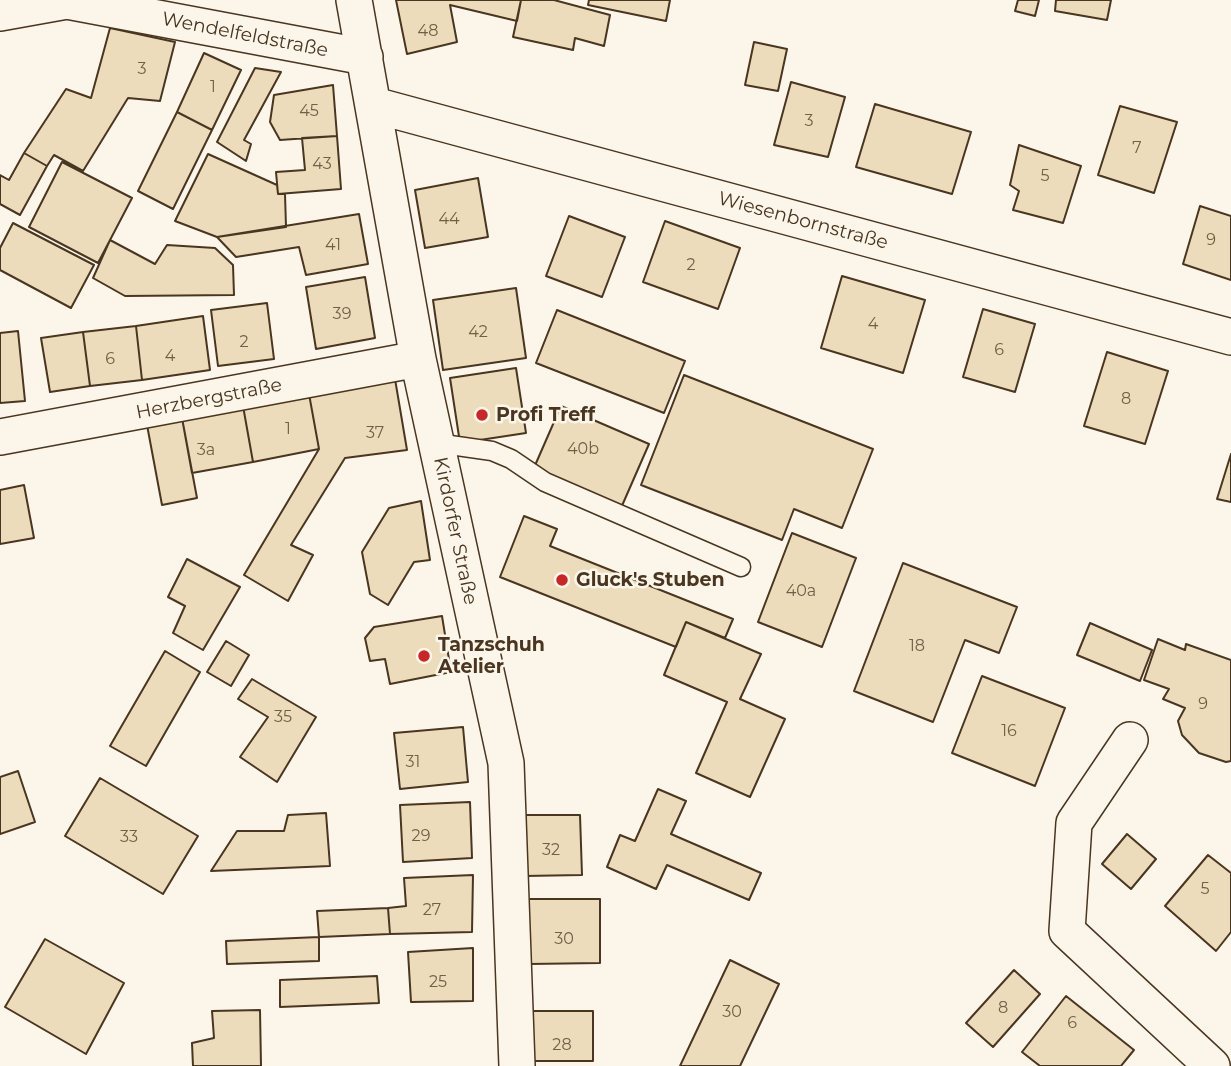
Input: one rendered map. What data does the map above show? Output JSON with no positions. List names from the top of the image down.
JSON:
{
  "streets": {
    "street": [
      "Wendelfeldstraße",
      "Wiesenbornstraße",
      "Herzbergstraße",
      "Kirdorfer Straße"
    ]
  },
  "crossings": [
    ["Wendelfeldstraße", "Kirdorfer Straße"],
    ["Wiesenbornstraße", "Kirdorfer Straße"],
    ["Herzbergstraße", "Kirdorfer Straße"]
  ],
  "places": ["Profi Treff", "Gluck's Stuben", "Tanzschuh Atelier"],
  "house_numbers": [
    "48",
    "3",
    "1",
    "45",
    "3",
    "7",
    "43",
    "5",
    "44",
    "9",
    "41",
    "2",
    "39",
    "4",
    "42",
    "2",
    "6",
    "4",
    "6",
    "8",
    "1",
    "37",
    "40b",
    "3a",
    "40a",
    "18",
    "9",
    "35",
    "16",
    "31",
    "29",
    "33",
    "32",
    "5",
    "27",
    "30",
    "25",
    "8",
    "30",
    "6",
    "28"
  ]
}
